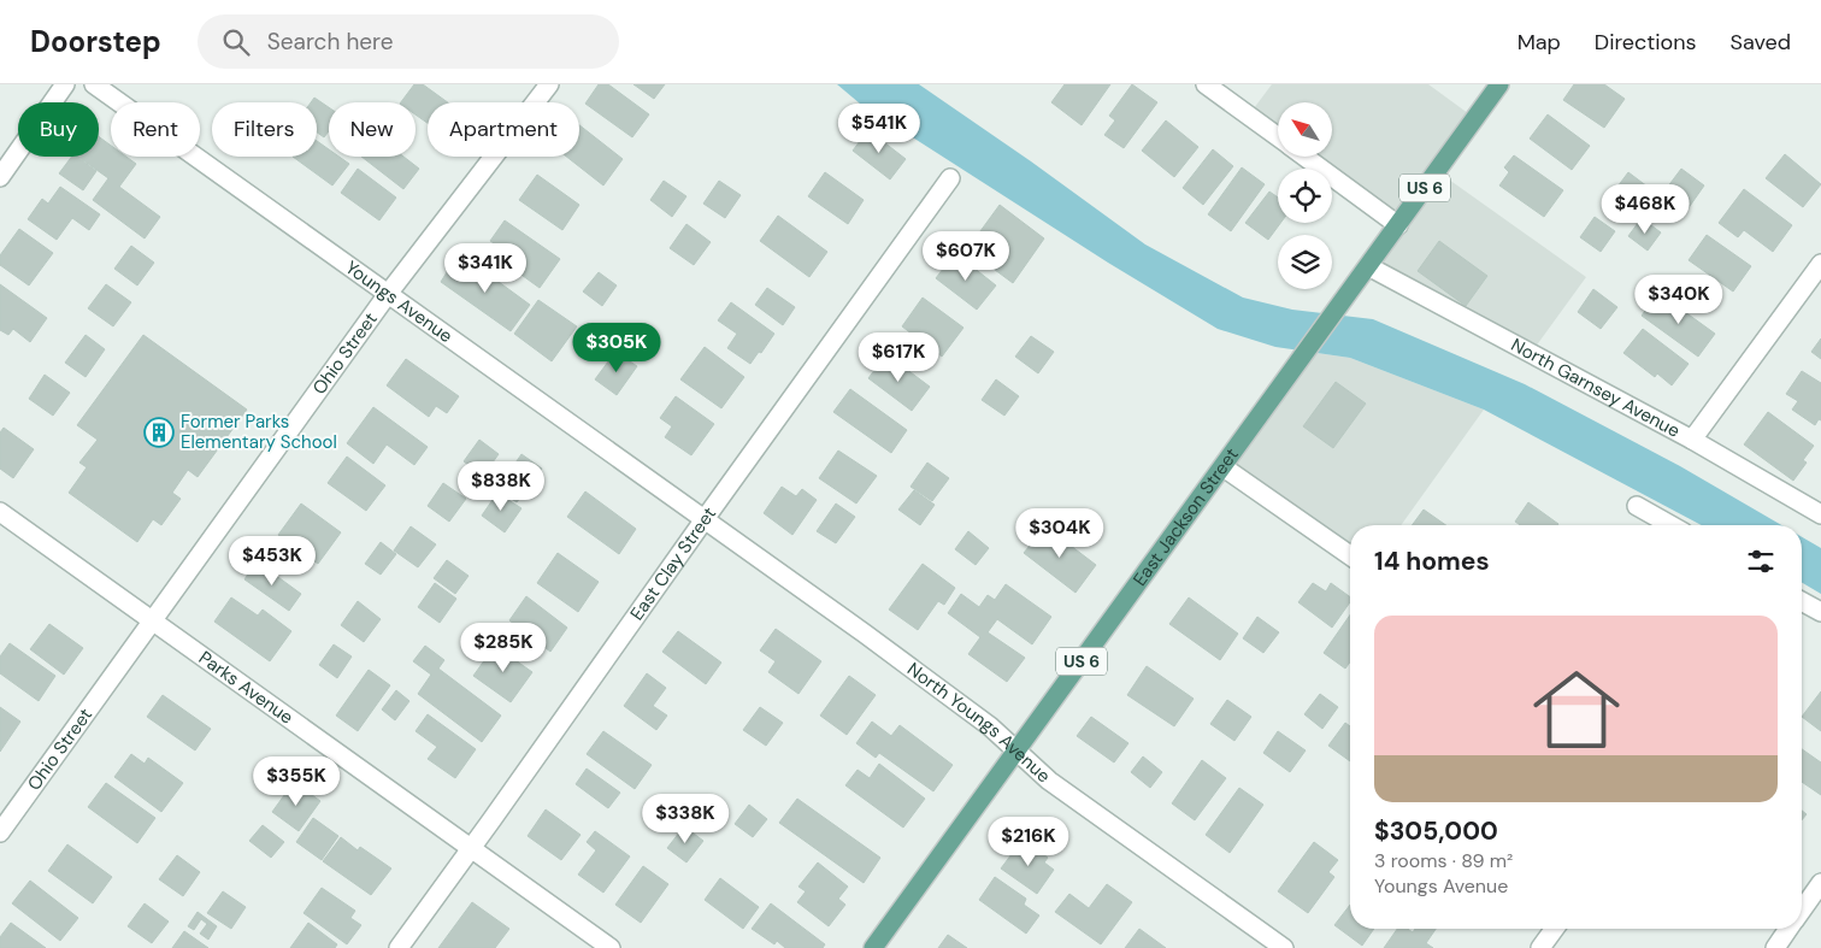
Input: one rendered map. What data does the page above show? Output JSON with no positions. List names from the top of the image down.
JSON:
{
  "streets": {
    "main road": ["US 6", "East Jackson Street"],
    "street": [
      "Youngs Avenue",
      "Ohio Street",
      "North Garnsey Avenue",
      "East Clay Street",
      "Parks Avenue",
      "North Youngs Avenue"
    ]
  },
  "crossings": [
    ["Youngs Avenue", "Ohio Street"],
    ["Youngs Avenue", "East Clay Street"],
    ["Youngs Avenue", "North Youngs Avenue"],
    ["Ohio Street", "Parks Avenue"],
    ["North Garnsey Avenue", "East Jackson Street"],
    ["East Jackson Street", "North Youngs Avenue"],
    ["East Clay Street", "Parks Avenue"],
    ["East Clay Street", "North Youngs Avenue"]
  ],
  "places": {
    "building": ["Former Parks Elementary School"]
  },
  "north": "top left",
  "page": {
    "header": "Doorstep",
    "search": "Search here",
    "nav": ["Map", "Directions", "Saved"],
    "chip": [
      "Buy",
      "Rent",
      "Filters",
      "New",
      "Apartment"
    ],
    "price": [
      "$541K",
      "$468K",
      "$607K",
      "$341K",
      "$340K",
      "$305K",
      "$617K",
      "$838K",
      "$304K",
      "$453K",
      "$285K",
      "$355K",
      "$338K",
      "$216K"
    ],
    "heading": "14 homes",
    "list": [
      {
        "name": "$305,000",
        "note": "3 rooms · 89 m² · Youngs Avenue"
      }
    ]
  }
}
